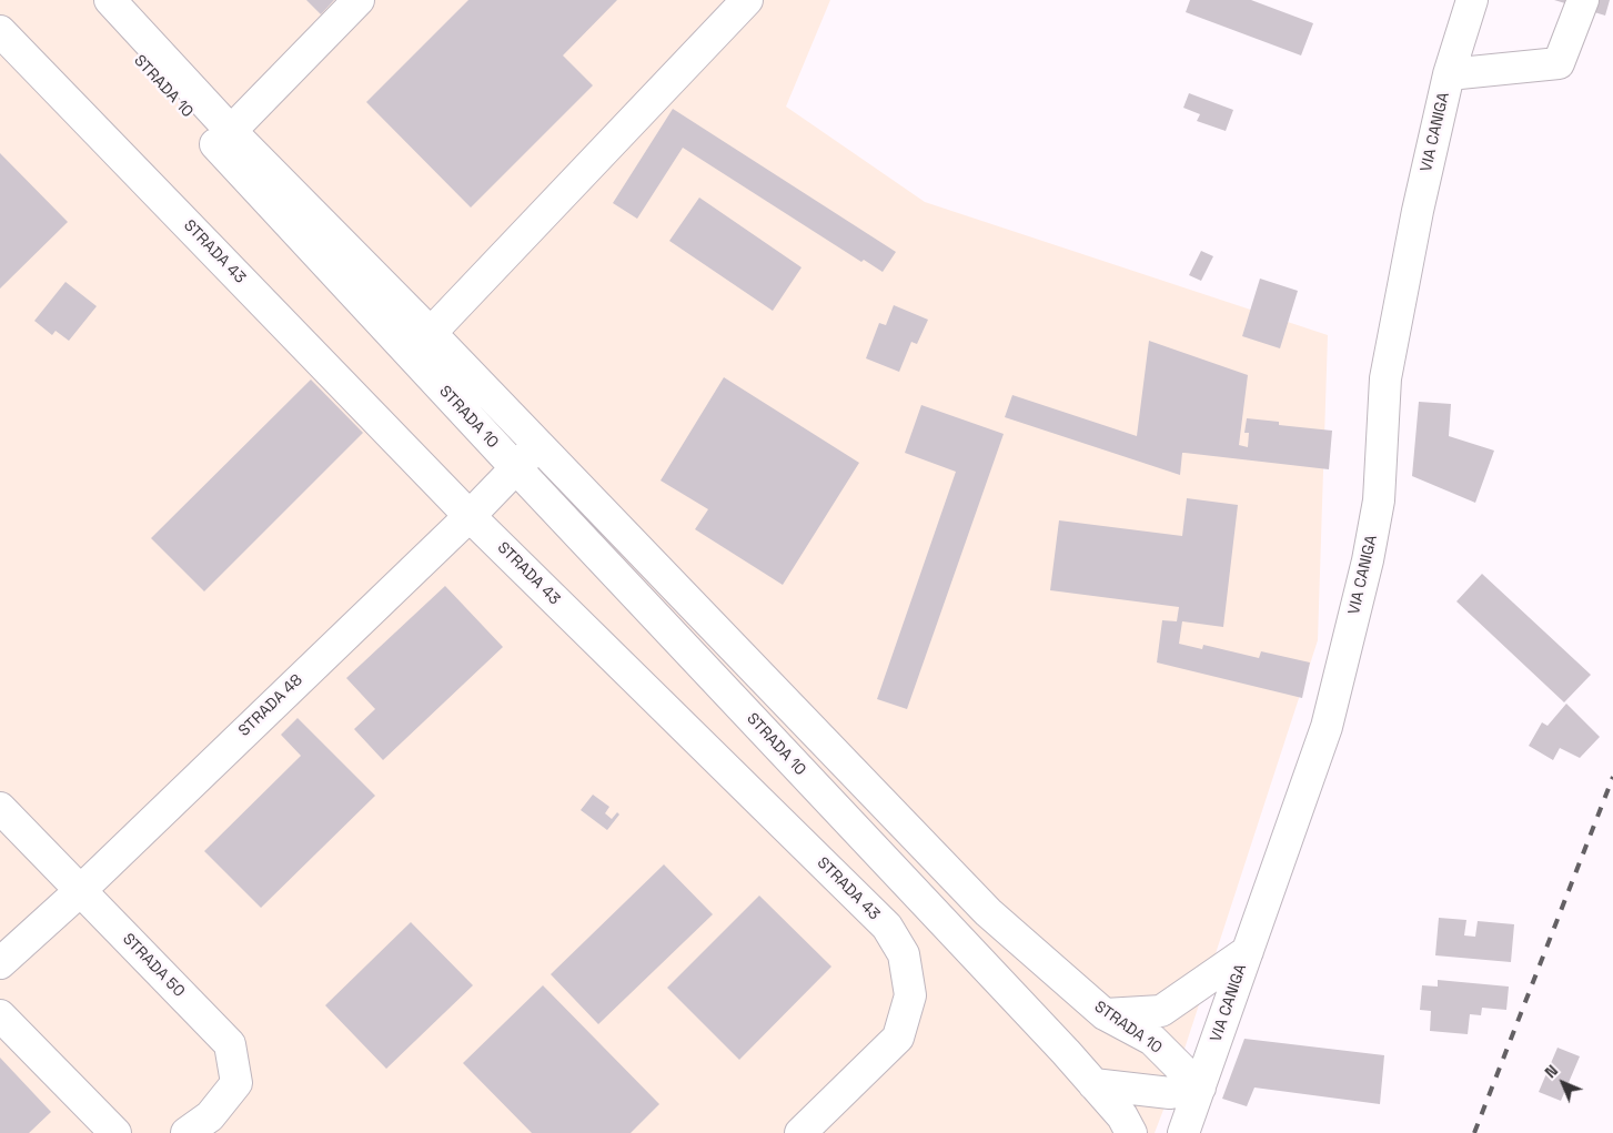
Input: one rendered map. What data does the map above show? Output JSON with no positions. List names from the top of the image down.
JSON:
{
  "streets": {
    "street": [
      "STRADA 10",
      "VIA CANIGA",
      "STRADA 43",
      "STRADA 48",
      "STRADA 50"
    ]
  },
  "crossings": [
    ["STRADA 10", "VIA CANIGA"],
    ["STRADA 10", "STRADA 48"],
    ["STRADA 43", "STRADA 48"],
    ["STRADA 48", "STRADA 50"]
  ],
  "north": "top left"
}
